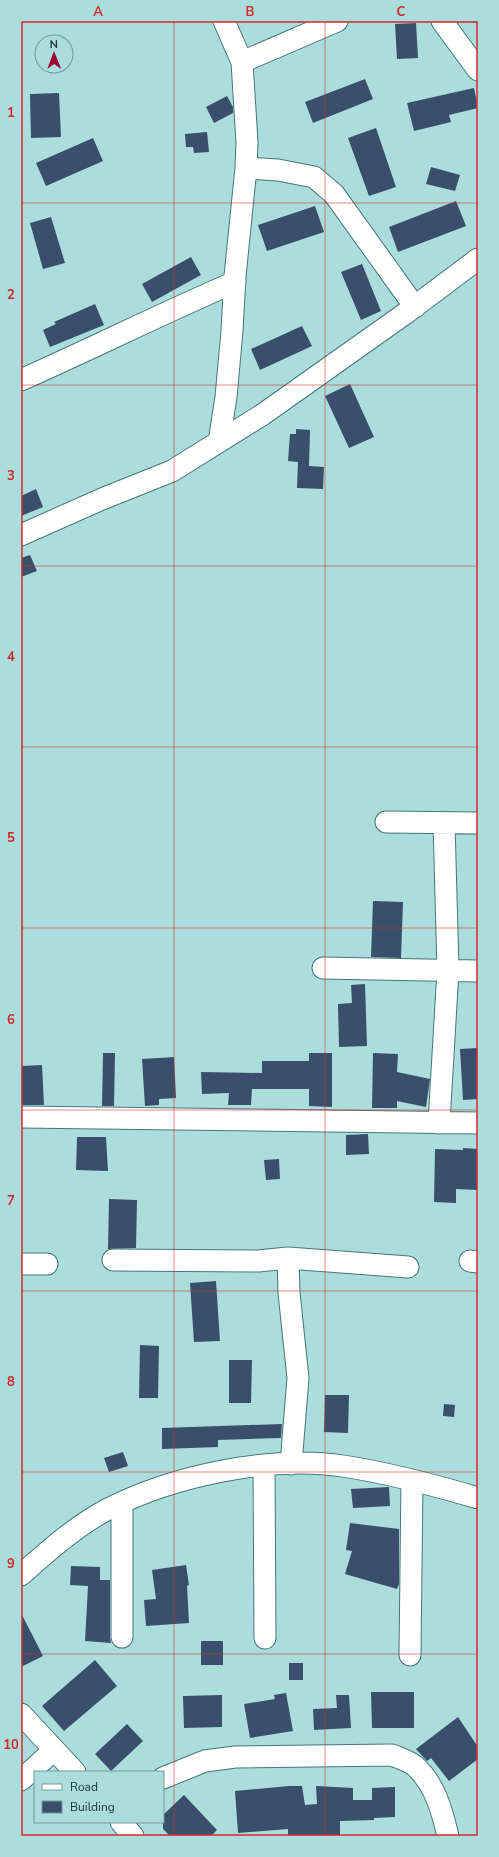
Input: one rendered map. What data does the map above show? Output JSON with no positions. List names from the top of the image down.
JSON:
{
  "legend": ["Road", "Building"],
  "north": "top",
  "grid": {
    "columns": ["A", "B", "C"],
    "rows": [
      "1",
      "2",
      "3",
      "4",
      "5",
      "6",
      "7",
      "8",
      "9",
      "10"
    ]
  }
}
